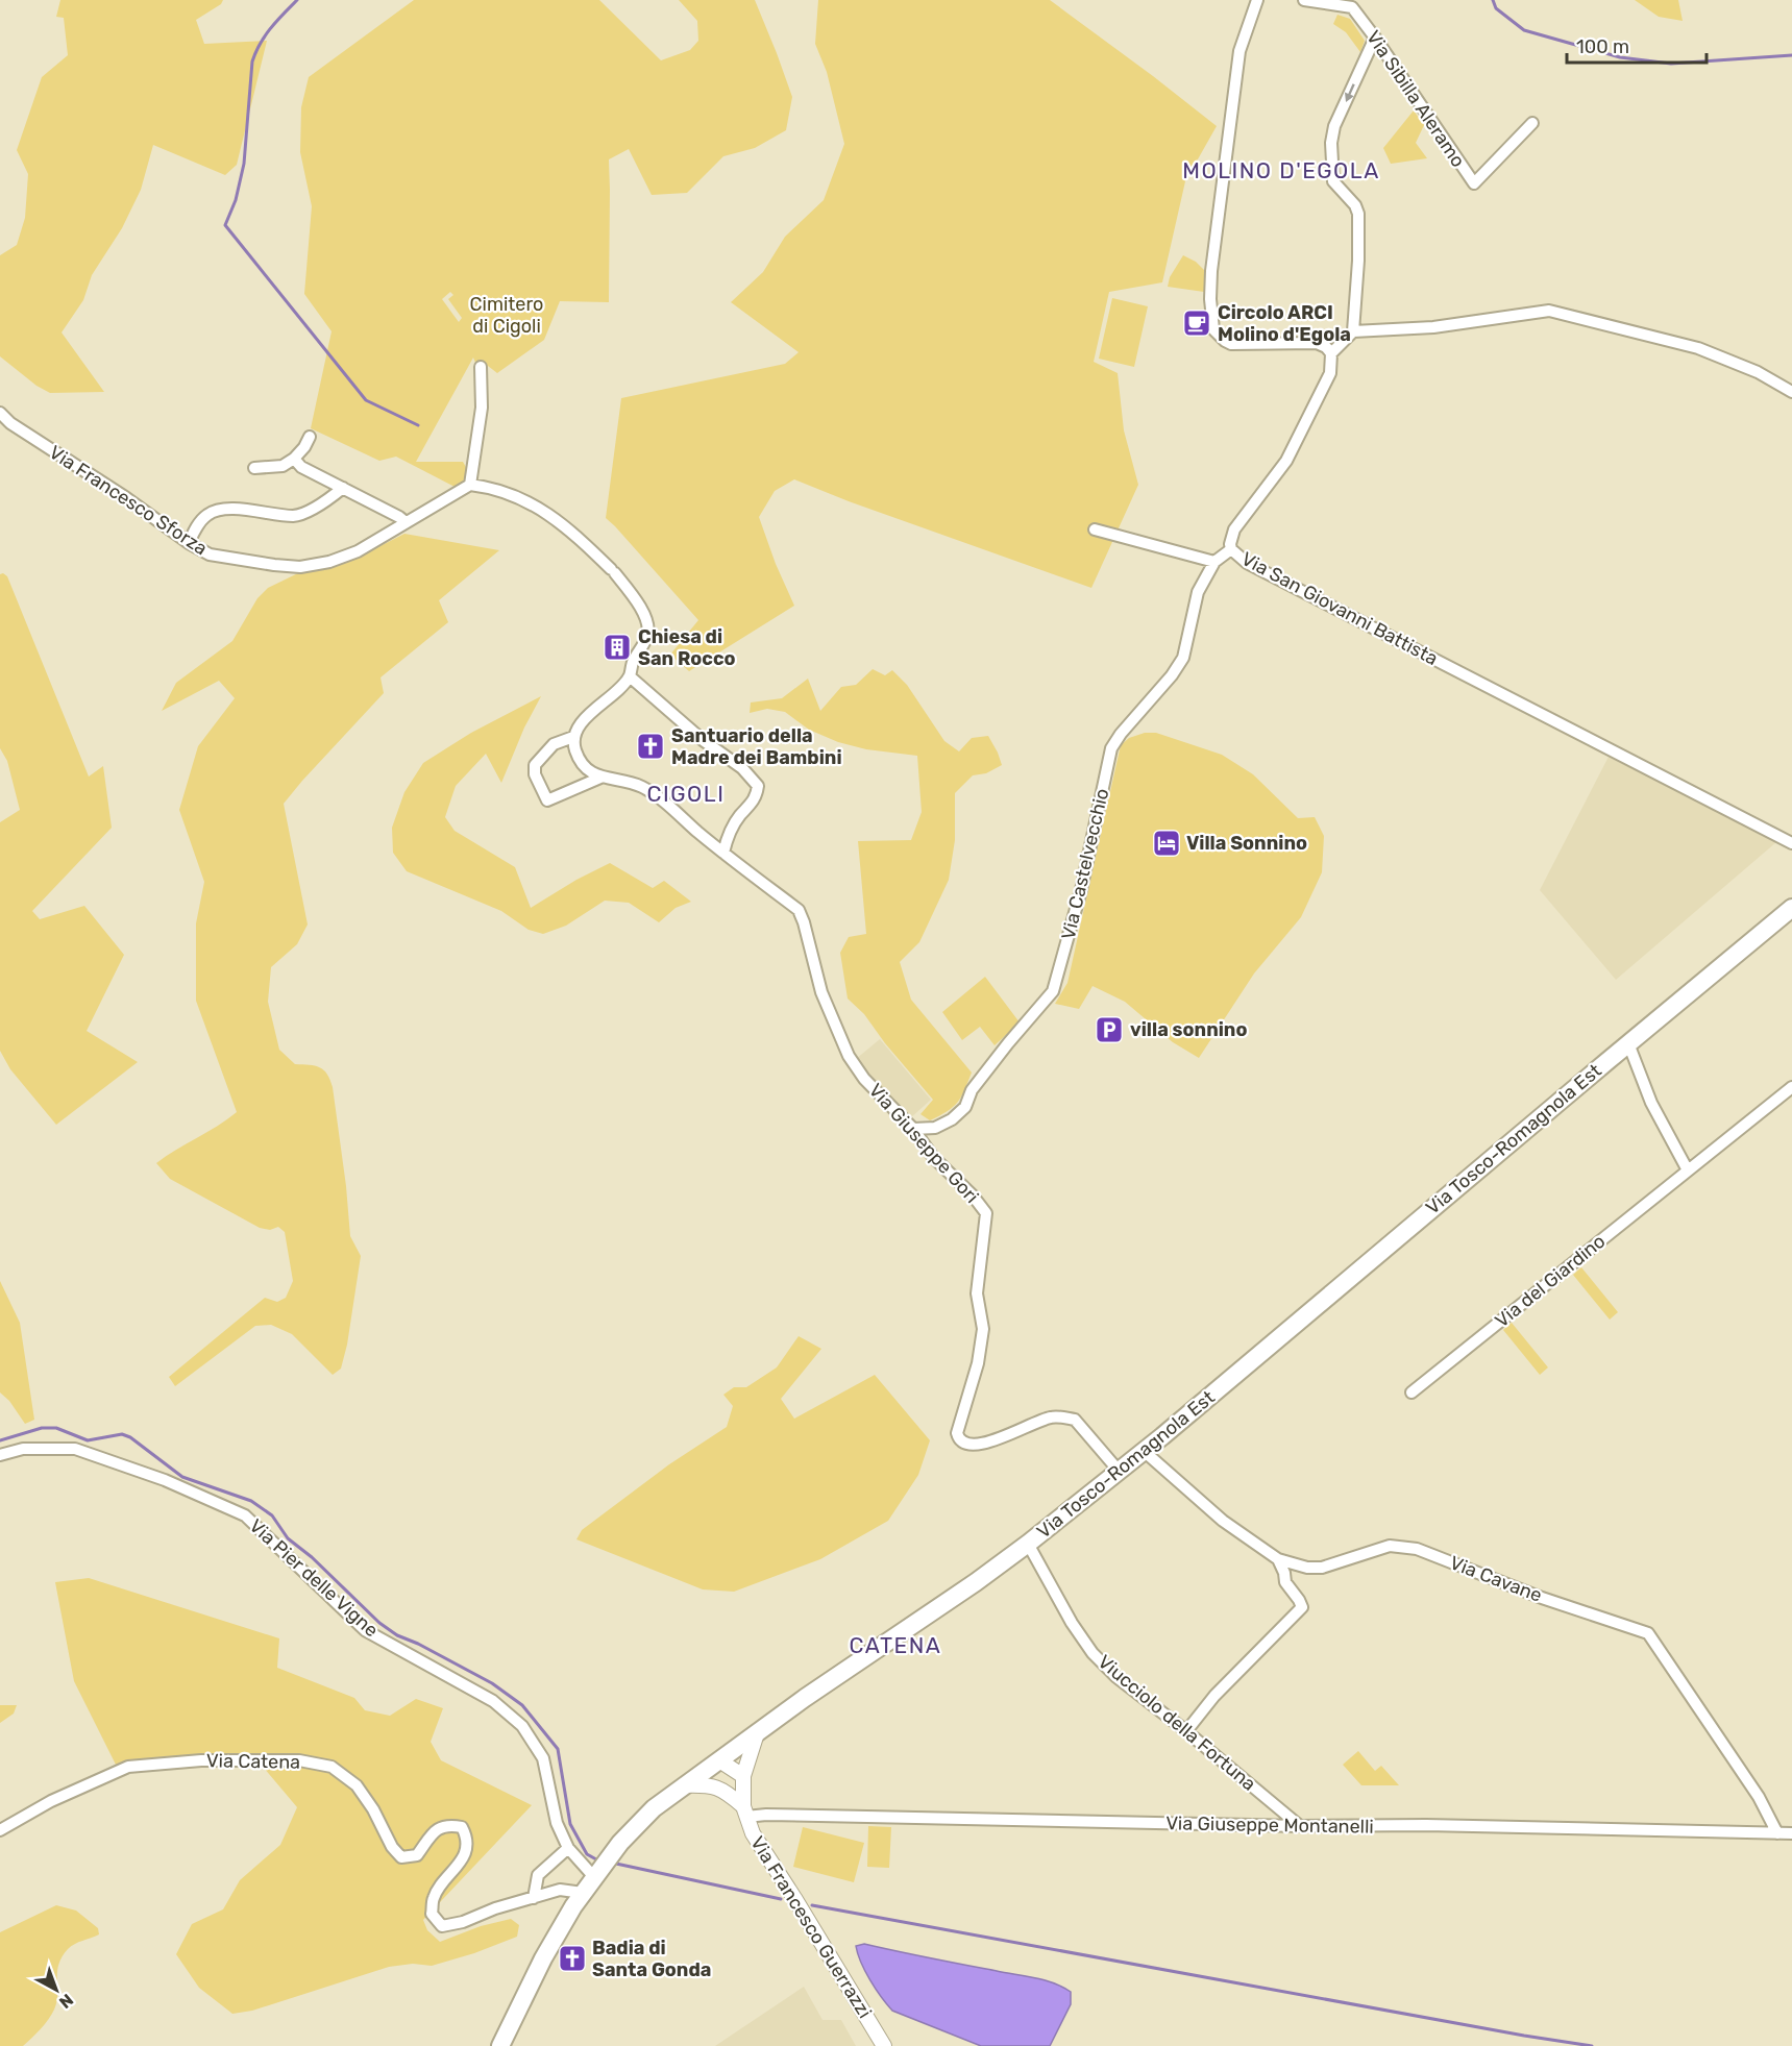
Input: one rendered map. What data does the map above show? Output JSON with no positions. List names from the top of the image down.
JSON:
{
  "streets": {
    "main road": ["Via Tosco-Romagnola Est", "Via Francesco Guerrazzi"],
    "street": [
      "Via Sibilla Aleramo",
      "Via Francesco Sforza",
      "Via San Giovanni Battista",
      "Via Castelvecchio",
      "Via Giuseppe Gori",
      "Via del Giardino",
      "Via Pier delle Vigne",
      "Via Cavane",
      "Viucciolo della Fortuna",
      "Via Catena",
      "Via Giuseppe Montanelli"
    ]
  },
  "crossings": [
    ["Via San Giovanni Battista", "Via Castelvecchio"],
    ["Via Castelvecchio", "Via Giuseppe Gori"],
    ["Via Tosco-Romagnola Est", "Via Giuseppe Gori"],
    ["Via Tosco-Romagnola Est", "Via Pier delle Vigne"],
    ["Via Tosco-Romagnola Est", "Via Cavane"],
    ["Via Tosco-Romagnola Est", "Viucciolo della Fortuna"],
    ["Via Tosco-Romagnola Est", "Via Catena"],
    ["Via Tosco-Romagnola Est", "Via Francesco Guerrazzi"],
    ["Via Cavane", "Via Giuseppe Montanelli"],
    ["Viucciolo della Fortuna", "Via Giuseppe Montanelli"],
    ["Via Giuseppe Montanelli", "Via Francesco Guerrazzi"]
  ],
  "districts": ["MOLINO D'EGOLA", "CIGOLI", "CATENA"],
  "parks": ["Cimitero di Cigoli"],
  "places": {
    "cafe": ["Circolo ARCI Molino d'Egola"],
    "building": ["Chiesa di San Rocco"],
    "church": ["Santuario della Madre dei Bambini", "Badia di Santa Gonda"],
    "hotel": ["Villa Sonnino"],
    "parking": ["villa sonnino"]
  },
  "scale_bar": "100 m",
  "north": "bottom right"
}
